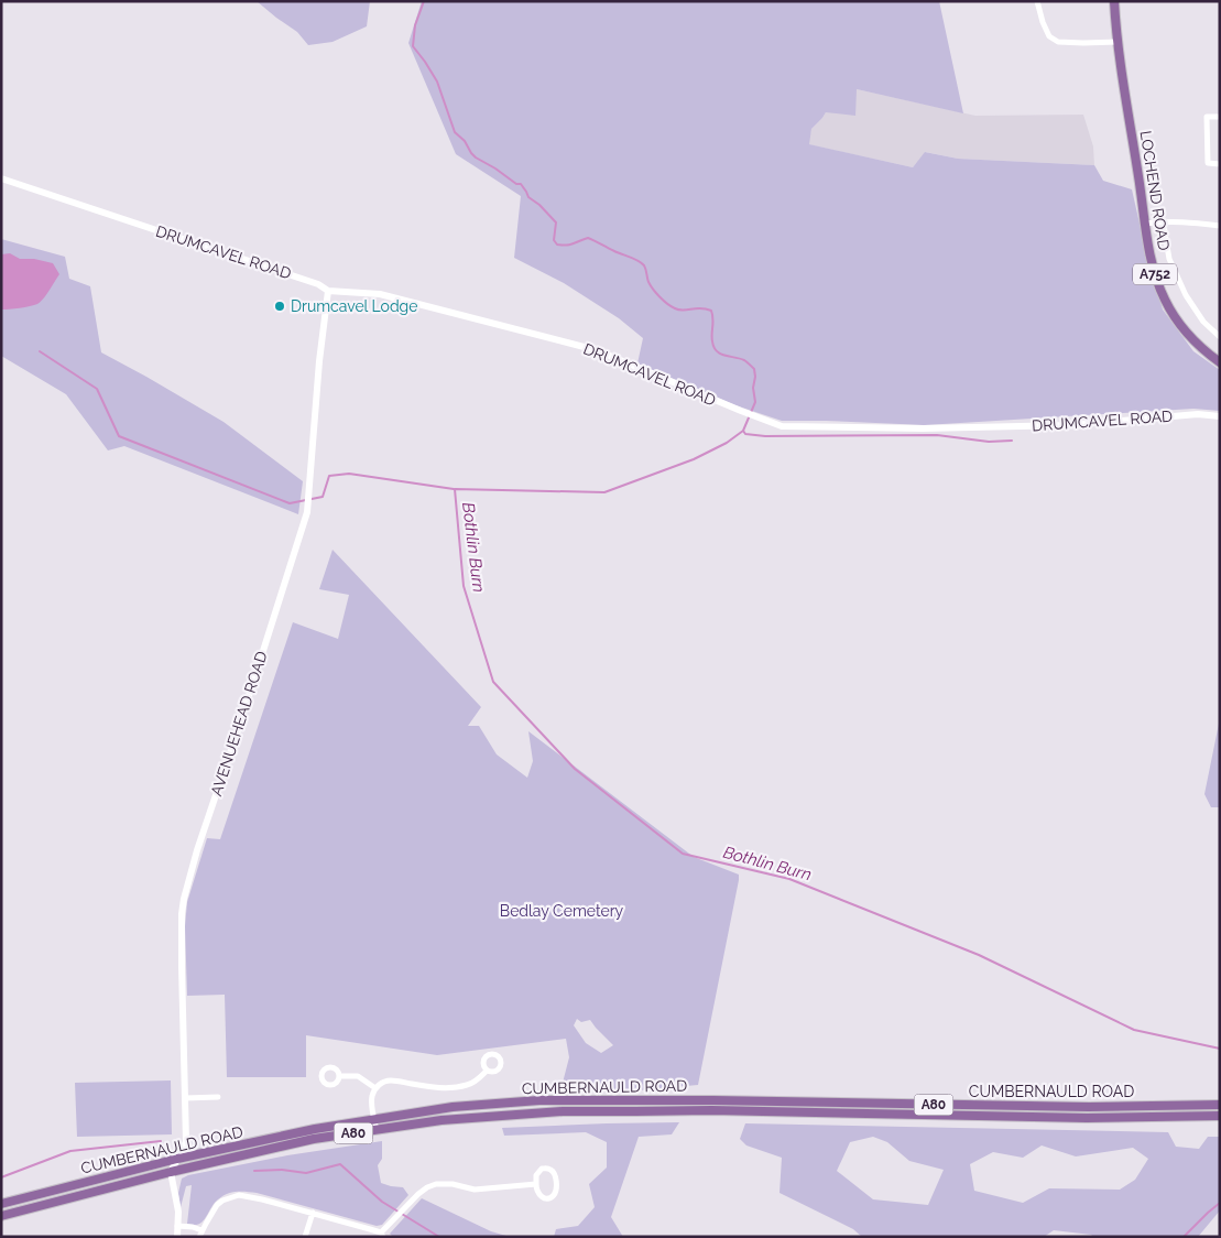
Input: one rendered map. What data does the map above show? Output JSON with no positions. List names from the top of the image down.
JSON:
{
  "streets": {
    "main road": [
      "LOCHEND ROAD",
      "A752",
      "CUMBERNAULD ROAD",
      "A80"
    ],
    "street": ["DRUMCAVEL ROAD", "AVENUEHEAD ROAD"]
  },
  "crossings": [
    ["DRUMCAVEL ROAD", "AVENUEHEAD ROAD"],
    ["AVENUEHEAD ROAD", "CUMBERNAULD ROAD"]
  ],
  "water": ["Bothlin Burn"],
  "parks": ["Bedlay Cemetery"],
  "places": ["Drumcavel Lodge"]
}
